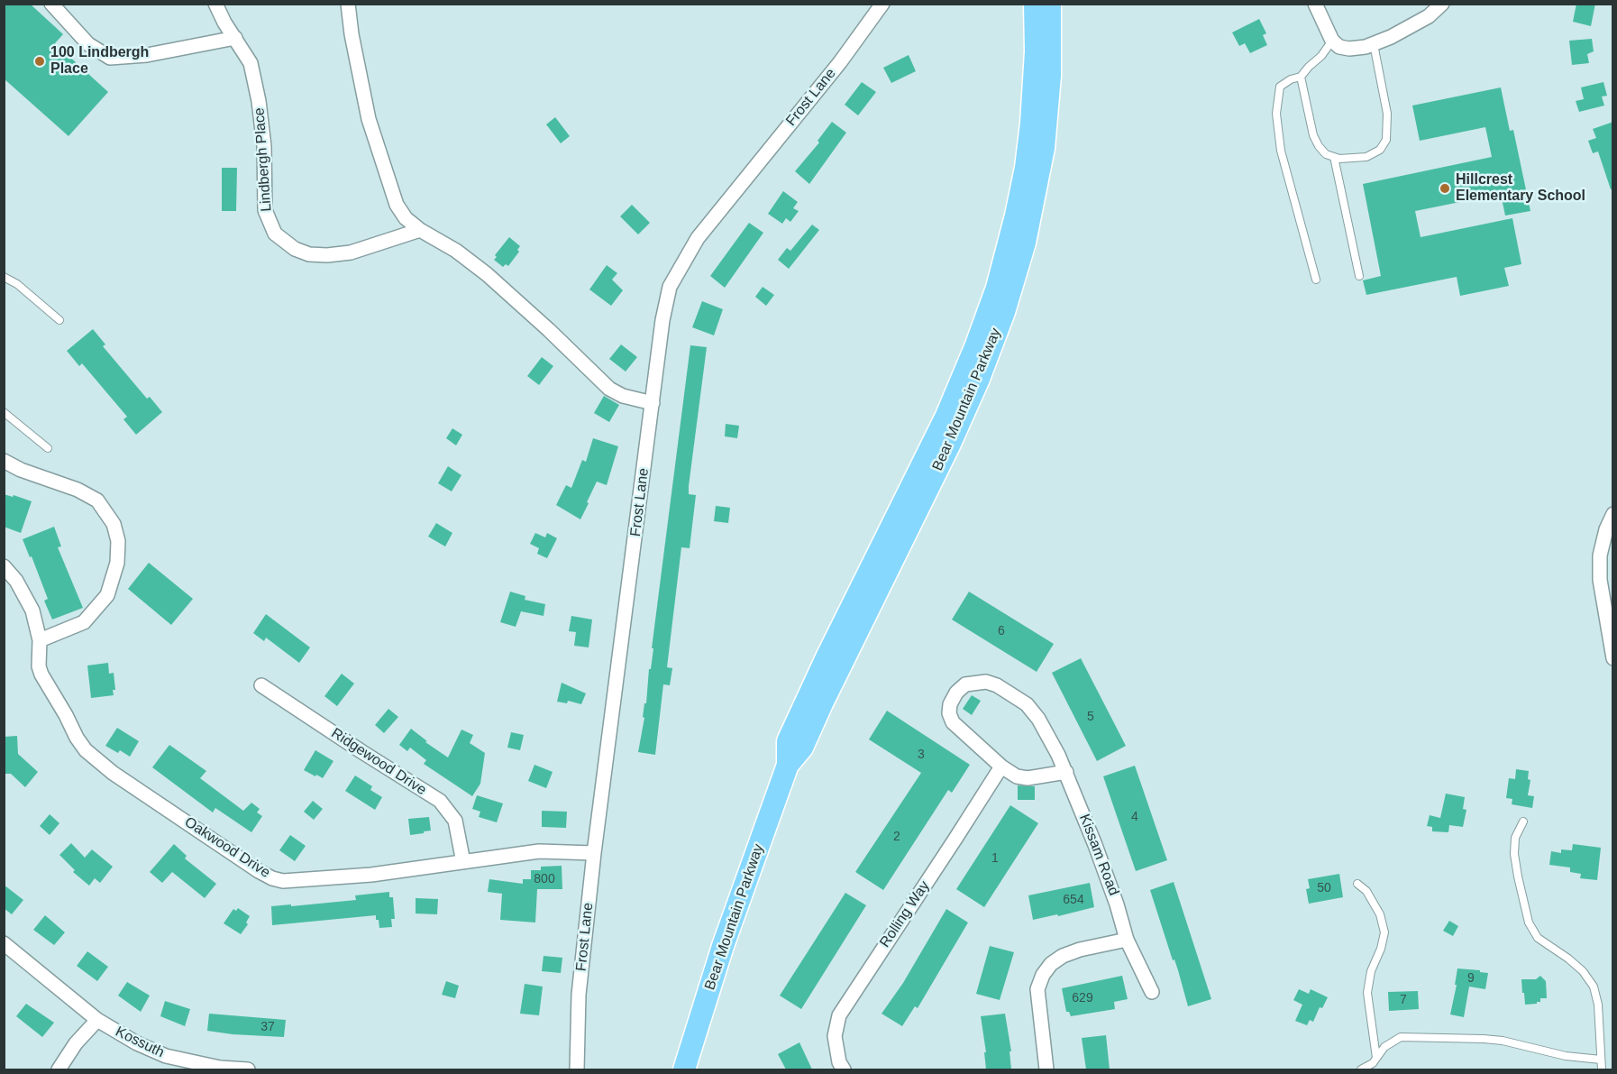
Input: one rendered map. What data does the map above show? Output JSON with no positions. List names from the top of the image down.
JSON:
{
  "streets": {
    "highway": ["Bear Mountain Parkway"],
    "street": [
      "Frost Lane",
      "Lindbergh Place",
      "Ridgewood Drive",
      "Oakwood Drive",
      "Kissam Road",
      "Rolling Way",
      "Kossuth"
    ]
  },
  "crossings": [
    ["Frost Lane", "Oakwood Drive"],
    ["Ridgewood Drive", "Oakwood Drive"],
    ["Kissam Road", "Rolling Way"]
  ],
  "places": ["100 Lindbergh Place", "Hillcrest Elementary School"],
  "house_numbers": [
    "6",
    "5",
    "3",
    "4",
    "2",
    "1",
    "800",
    "50",
    "654",
    "9",
    "629",
    "7",
    "37"
  ]
}
